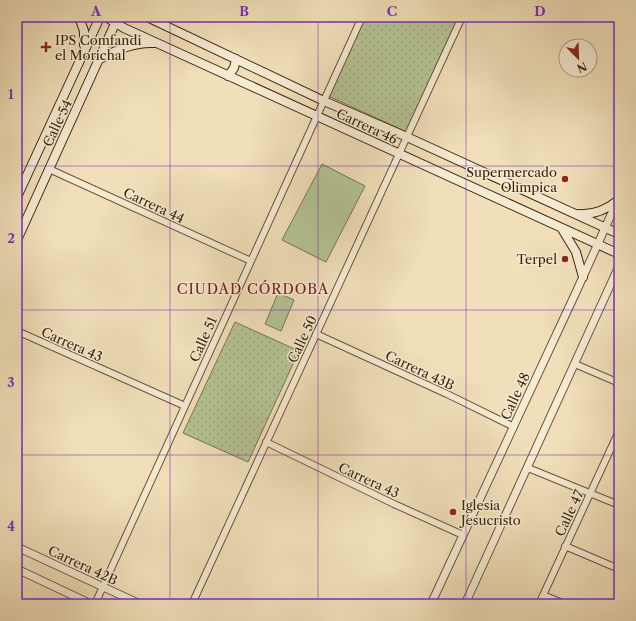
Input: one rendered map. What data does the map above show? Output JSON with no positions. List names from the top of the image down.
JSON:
{
  "streets": {
    "main road": ["Calle 54", "Carrera 46"],
    "street": [
      "Carrera 44",
      "Calle 51",
      "Calle 50",
      "Carrera 43",
      "Carrera 43B",
      "Calle 48",
      "Calle 47",
      "Carrera 42B"
    ]
  },
  "crossings": [
    ["Calle 54", "Carrera 46"],
    ["Calle 54", "Carrera 44"],
    ["Carrera 46", "Calle 51"],
    ["Carrera 46", "Calle 50"],
    ["Carrera 46", "Calle 48"],
    ["Carrera 44", "Calle 51"],
    ["Calle 51", "Carrera 43"],
    ["Calle 51", "Carrera 42B"],
    ["Calle 50", "Carrera 43"],
    ["Calle 50", "Carrera 43B"],
    ["Carrera 43", "Calle 48"],
    ["Carrera 43B", "Calle 48"]
  ],
  "districts": ["CIUDAD CÓRDOBA"],
  "places": {
    "health": ["IPS Comfandi el Morichal"],
    "other": ["Supermercado Olimpica", "Terpel", "Iglesia Jesucristo"]
  },
  "north": "bottom right",
  "grid": {
    "columns": [
      "A",
      "B",
      "C",
      "D"
    ],
    "rows": [
      "1",
      "2",
      "3",
      "4"
    ]
  }
}
